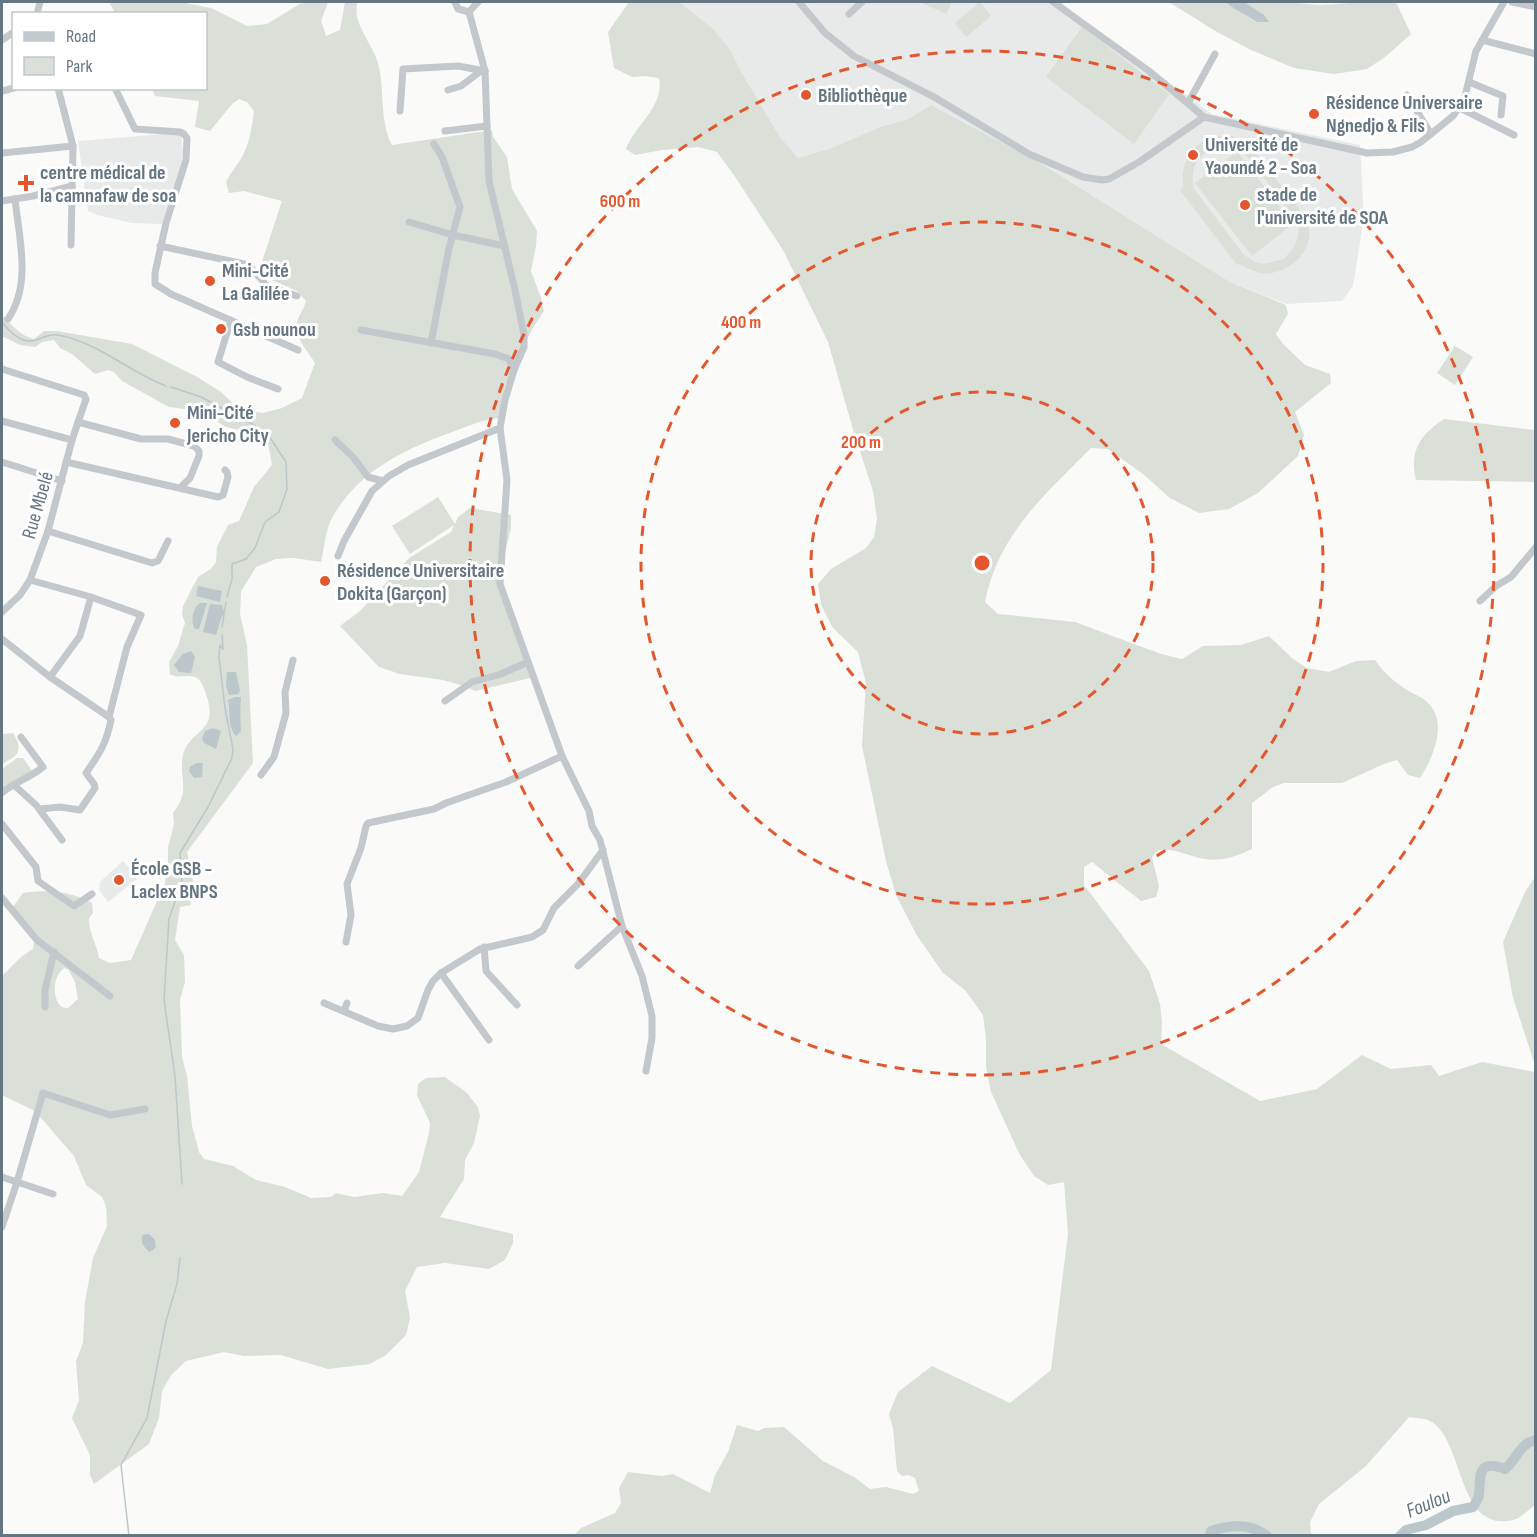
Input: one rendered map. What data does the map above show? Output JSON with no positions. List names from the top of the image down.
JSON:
{
  "streets": {
    "street": ["Rue Mbelé"]
  },
  "water": ["Foulou"],
  "places": {
    "other": [
      "Bibliothèque",
      "Résidence Universaire Ngnedjo & Fils",
      "Université de Yaoundé 2 - Soa",
      "stade de l'université de SOA",
      "Mini-Cité La Galilée",
      "Gsb nounou",
      "Mini-Cité Jericho City",
      "Résidence Universitaire Dokita (Garçon)",
      "École GSB - Laclex BNPS"
    ],
    "health": ["centre médical de la camnafaw de soa"]
  },
  "legend": ["Road", "Park"],
  "rings": ["600 m", "400 m", "200 m"]
}
